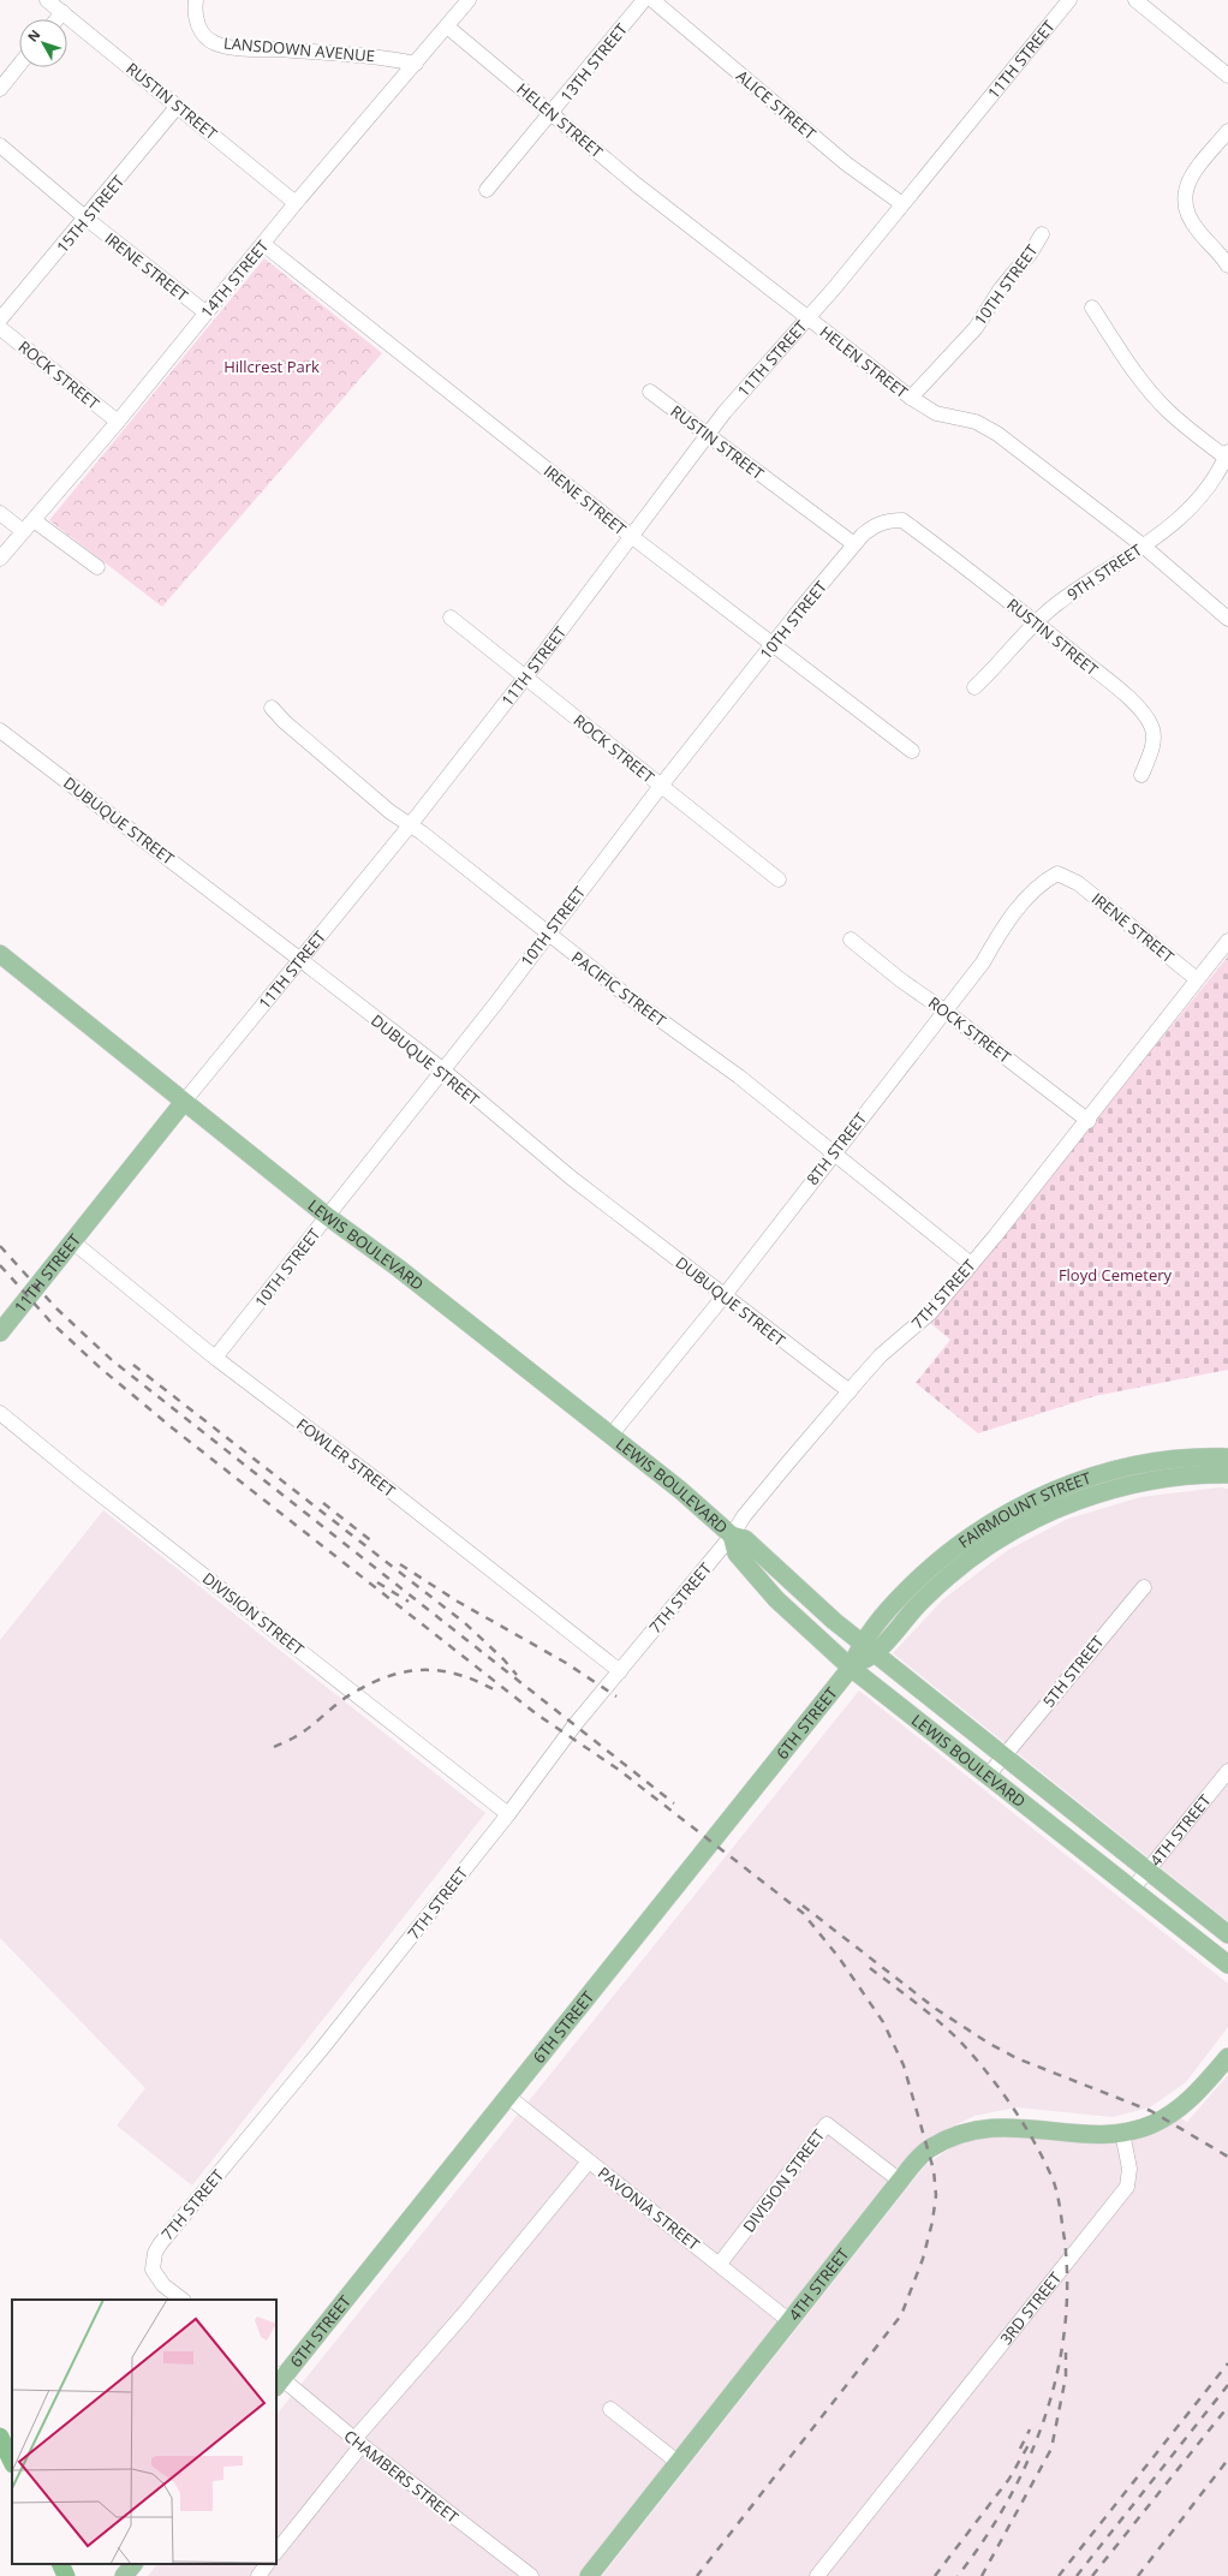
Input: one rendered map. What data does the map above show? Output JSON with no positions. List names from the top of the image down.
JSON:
{
  "streets": {
    "main road": [
      "11TH STREET",
      "LEWIS BOULEVARD",
      "FAIRMOUNT STREET",
      "6TH STREET",
      "4TH STREET"
    ],
    "street": [
      "LANSDOWN AVENUE",
      "13TH STREET",
      "RUSTIN STREET",
      "ALICE STREET",
      "HELEN STREET",
      "15TH STREET",
      "IRENE STREET",
      "14TH STREET",
      "10TH STREET",
      "ROCK STREET",
      "9TH STREET",
      "DUBUQUE STREET",
      "PACIFIC STREET",
      "8TH STREET",
      "7TH STREET",
      "FOWLER STREET",
      "DIVISION STREET",
      "5TH STREET",
      "PAVONIA STREET",
      "3RD STREET",
      "CHAMBERS STREET"
    ]
  },
  "crossings": [
    ["LANSDOWN AVENUE", "14TH STREET"],
    ["11TH STREET", "RUSTIN STREET"],
    ["11TH STREET", "ALICE STREET"],
    ["11TH STREET", "HELEN STREET"],
    ["11TH STREET", "IRENE STREET"],
    ["11TH STREET", "ROCK STREET"],
    ["11TH STREET", "DUBUQUE STREET"],
    ["11TH STREET", "PACIFIC STREET"],
    ["11TH STREET", "LEWIS BOULEVARD"],
    ["11TH STREET", "FOWLER STREET"],
    ["13TH STREET", "HELEN STREET"],
    ["RUSTIN STREET", "15TH STREET"],
    ["RUSTIN STREET", "14TH STREET"],
    ["RUSTIN STREET", "10TH STREET"],
    ["RUSTIN STREET", "9TH STREET"],
    ["HELEN STREET", "14TH STREET"],
    ["HELEN STREET", "10TH STREET"],
    ["HELEN STREET", "9TH STREET"],
    ["15TH STREET", "IRENE STREET"],
    ["IRENE STREET", "14TH STREET"],
    ["IRENE STREET", "10TH STREET"],
    ["IRENE STREET", "8TH STREET"],
    ["IRENE STREET", "7TH STREET"],
    ["14TH STREET", "ROCK STREET"],
    ["10TH STREET", "ROCK STREET"],
    ["10TH STREET", "DUBUQUE STREET"],
    ["10TH STREET", "PACIFIC STREET"],
    ["10TH STREET", "LEWIS BOULEVARD"],
    ["10TH STREET", "FOWLER STREET"],
    ["ROCK STREET", "8TH STREET"],
    ["ROCK STREET", "7TH STREET"],
    ["DUBUQUE STREET", "8TH STREET"],
    ["DUBUQUE STREET", "7TH STREET"],
    ["PACIFIC STREET", "8TH STREET"],
    ["PACIFIC STREET", "7TH STREET"],
    ["8TH STREET", "LEWIS BOULEVARD"],
    ["LEWIS BOULEVARD", "7TH STREET"],
    ["LEWIS BOULEVARD", "FAIRMOUNT STREET"],
    ["LEWIS BOULEVARD", "5TH STREET"],
    ["LEWIS BOULEVARD", "6TH STREET"],
    ["LEWIS BOULEVARD", "4TH STREET"],
    ["7TH STREET", "FOWLER STREET"],
    ["7TH STREET", "DIVISION STREET"],
    ["FAIRMOUNT STREET", "6TH STREET"],
    ["DIVISION STREET", "4TH STREET"],
    ["DIVISION STREET", "PAVONIA STREET"],
    ["6TH STREET", "PAVONIA STREET"],
    ["6TH STREET", "CHAMBERS STREET"],
    ["4TH STREET", "PAVONIA STREET"],
    ["4TH STREET", "3RD STREET"]
  ],
  "parks": ["Hillcrest Park", "Floyd Cemetery"],
  "north": "top left"
}
